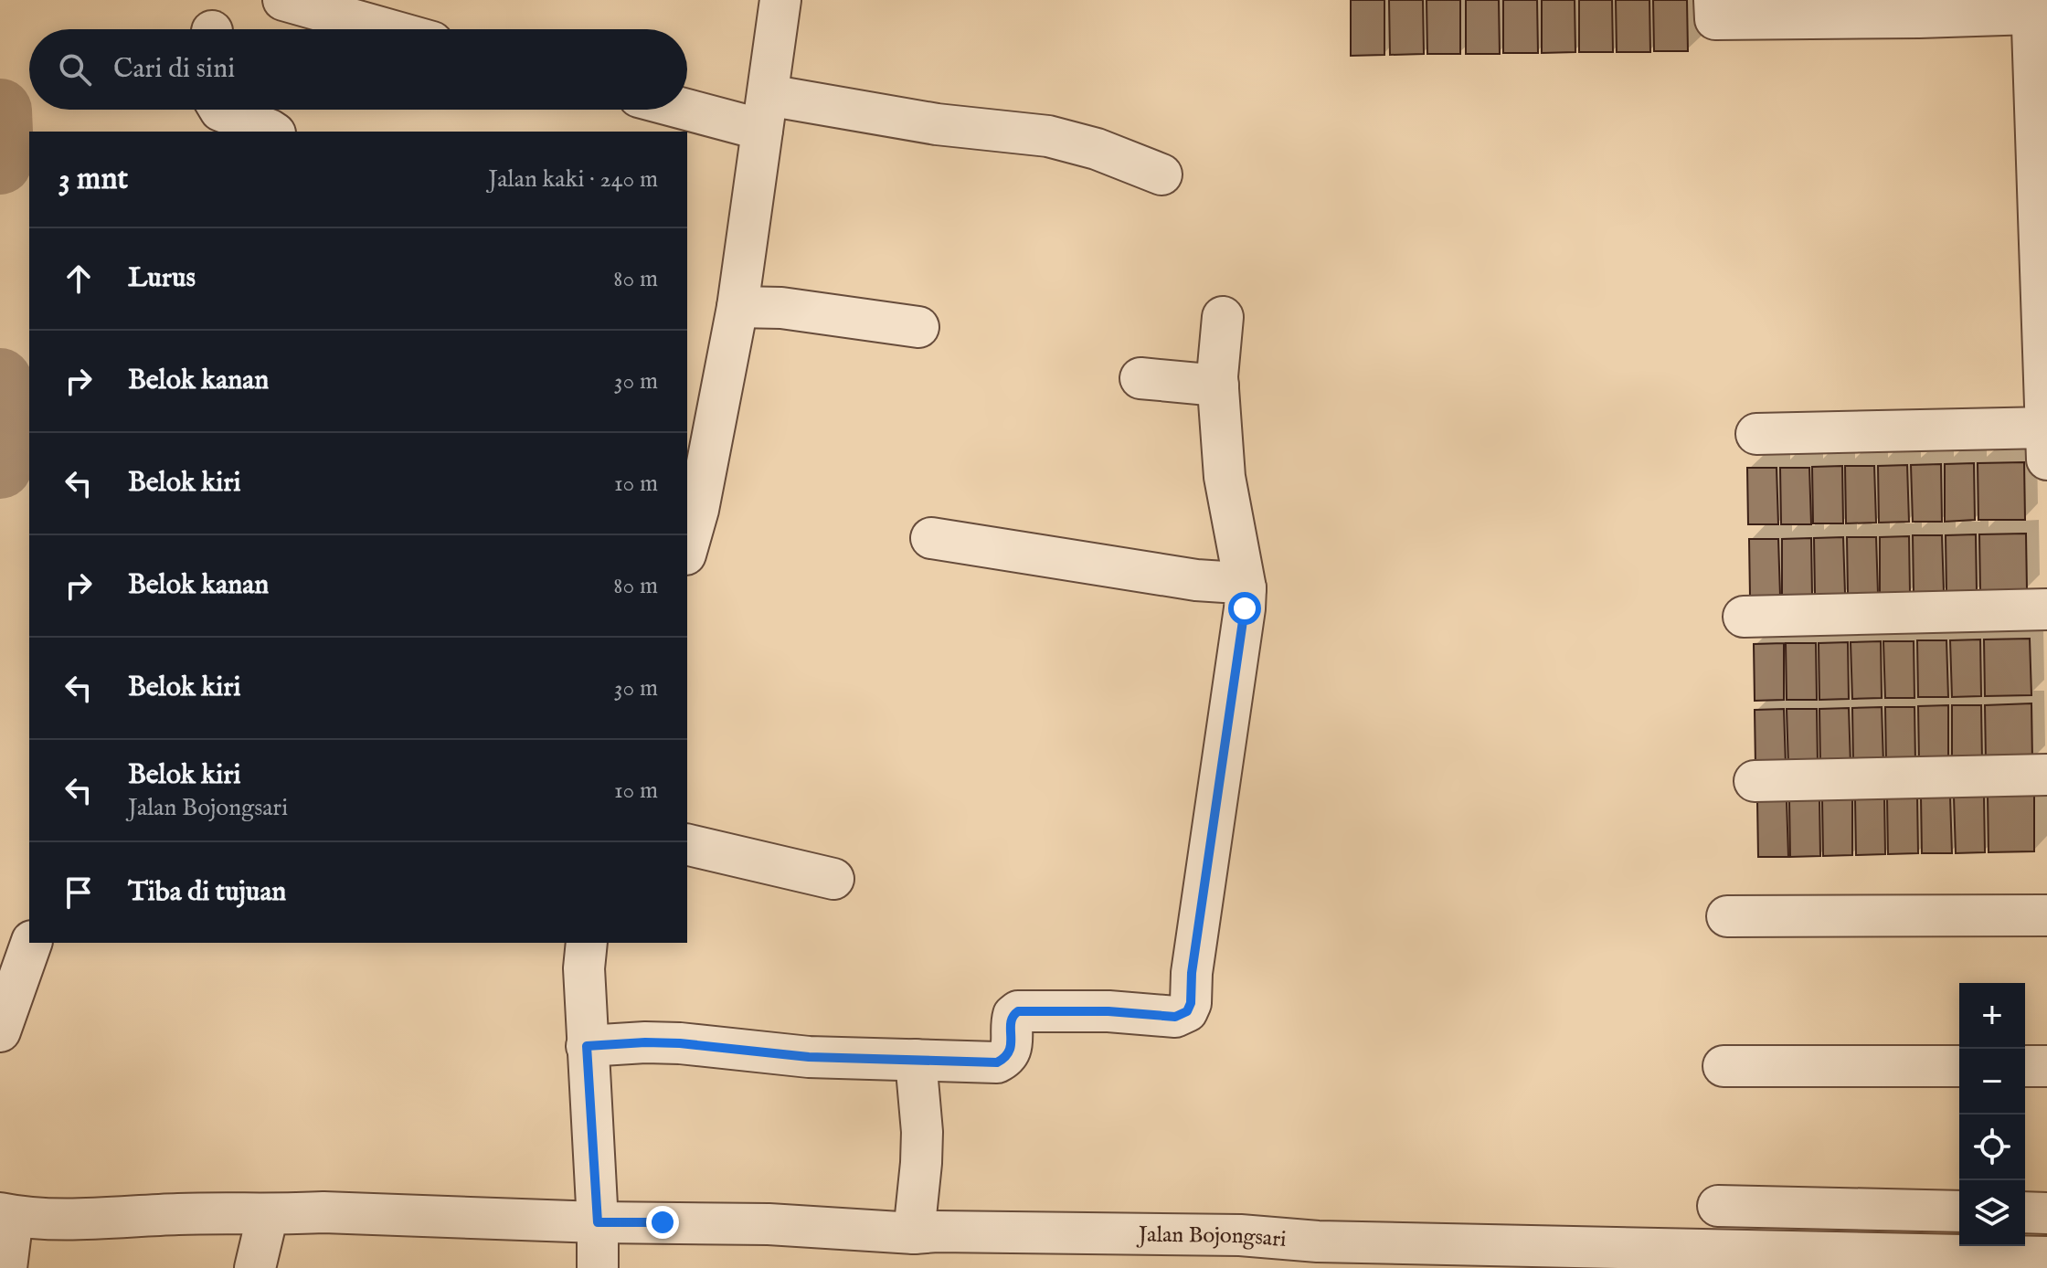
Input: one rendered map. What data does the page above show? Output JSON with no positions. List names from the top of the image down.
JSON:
{
  "streets": {
    "street": ["Jalan Bojongsari"]
  },
  "page": {
    "search": "Cari di sini",
    "heading": ["3 mnt", "Jalan kaki · 240 m"],
    "list": [
      ["Lurus", "80 m"],
      ["Belok kanan", "30 m"],
      ["Belok kiri", "10 m"],
      ["Belok kanan", "80 m"],
      ["Belok kiri", "30 m"],
      ["Belok kiri", "Jalan Bojongsari", "10 m"],
      "Tiba di tujuan"
    ],
    "map_buttons": ["+", "−"]
  }
}
